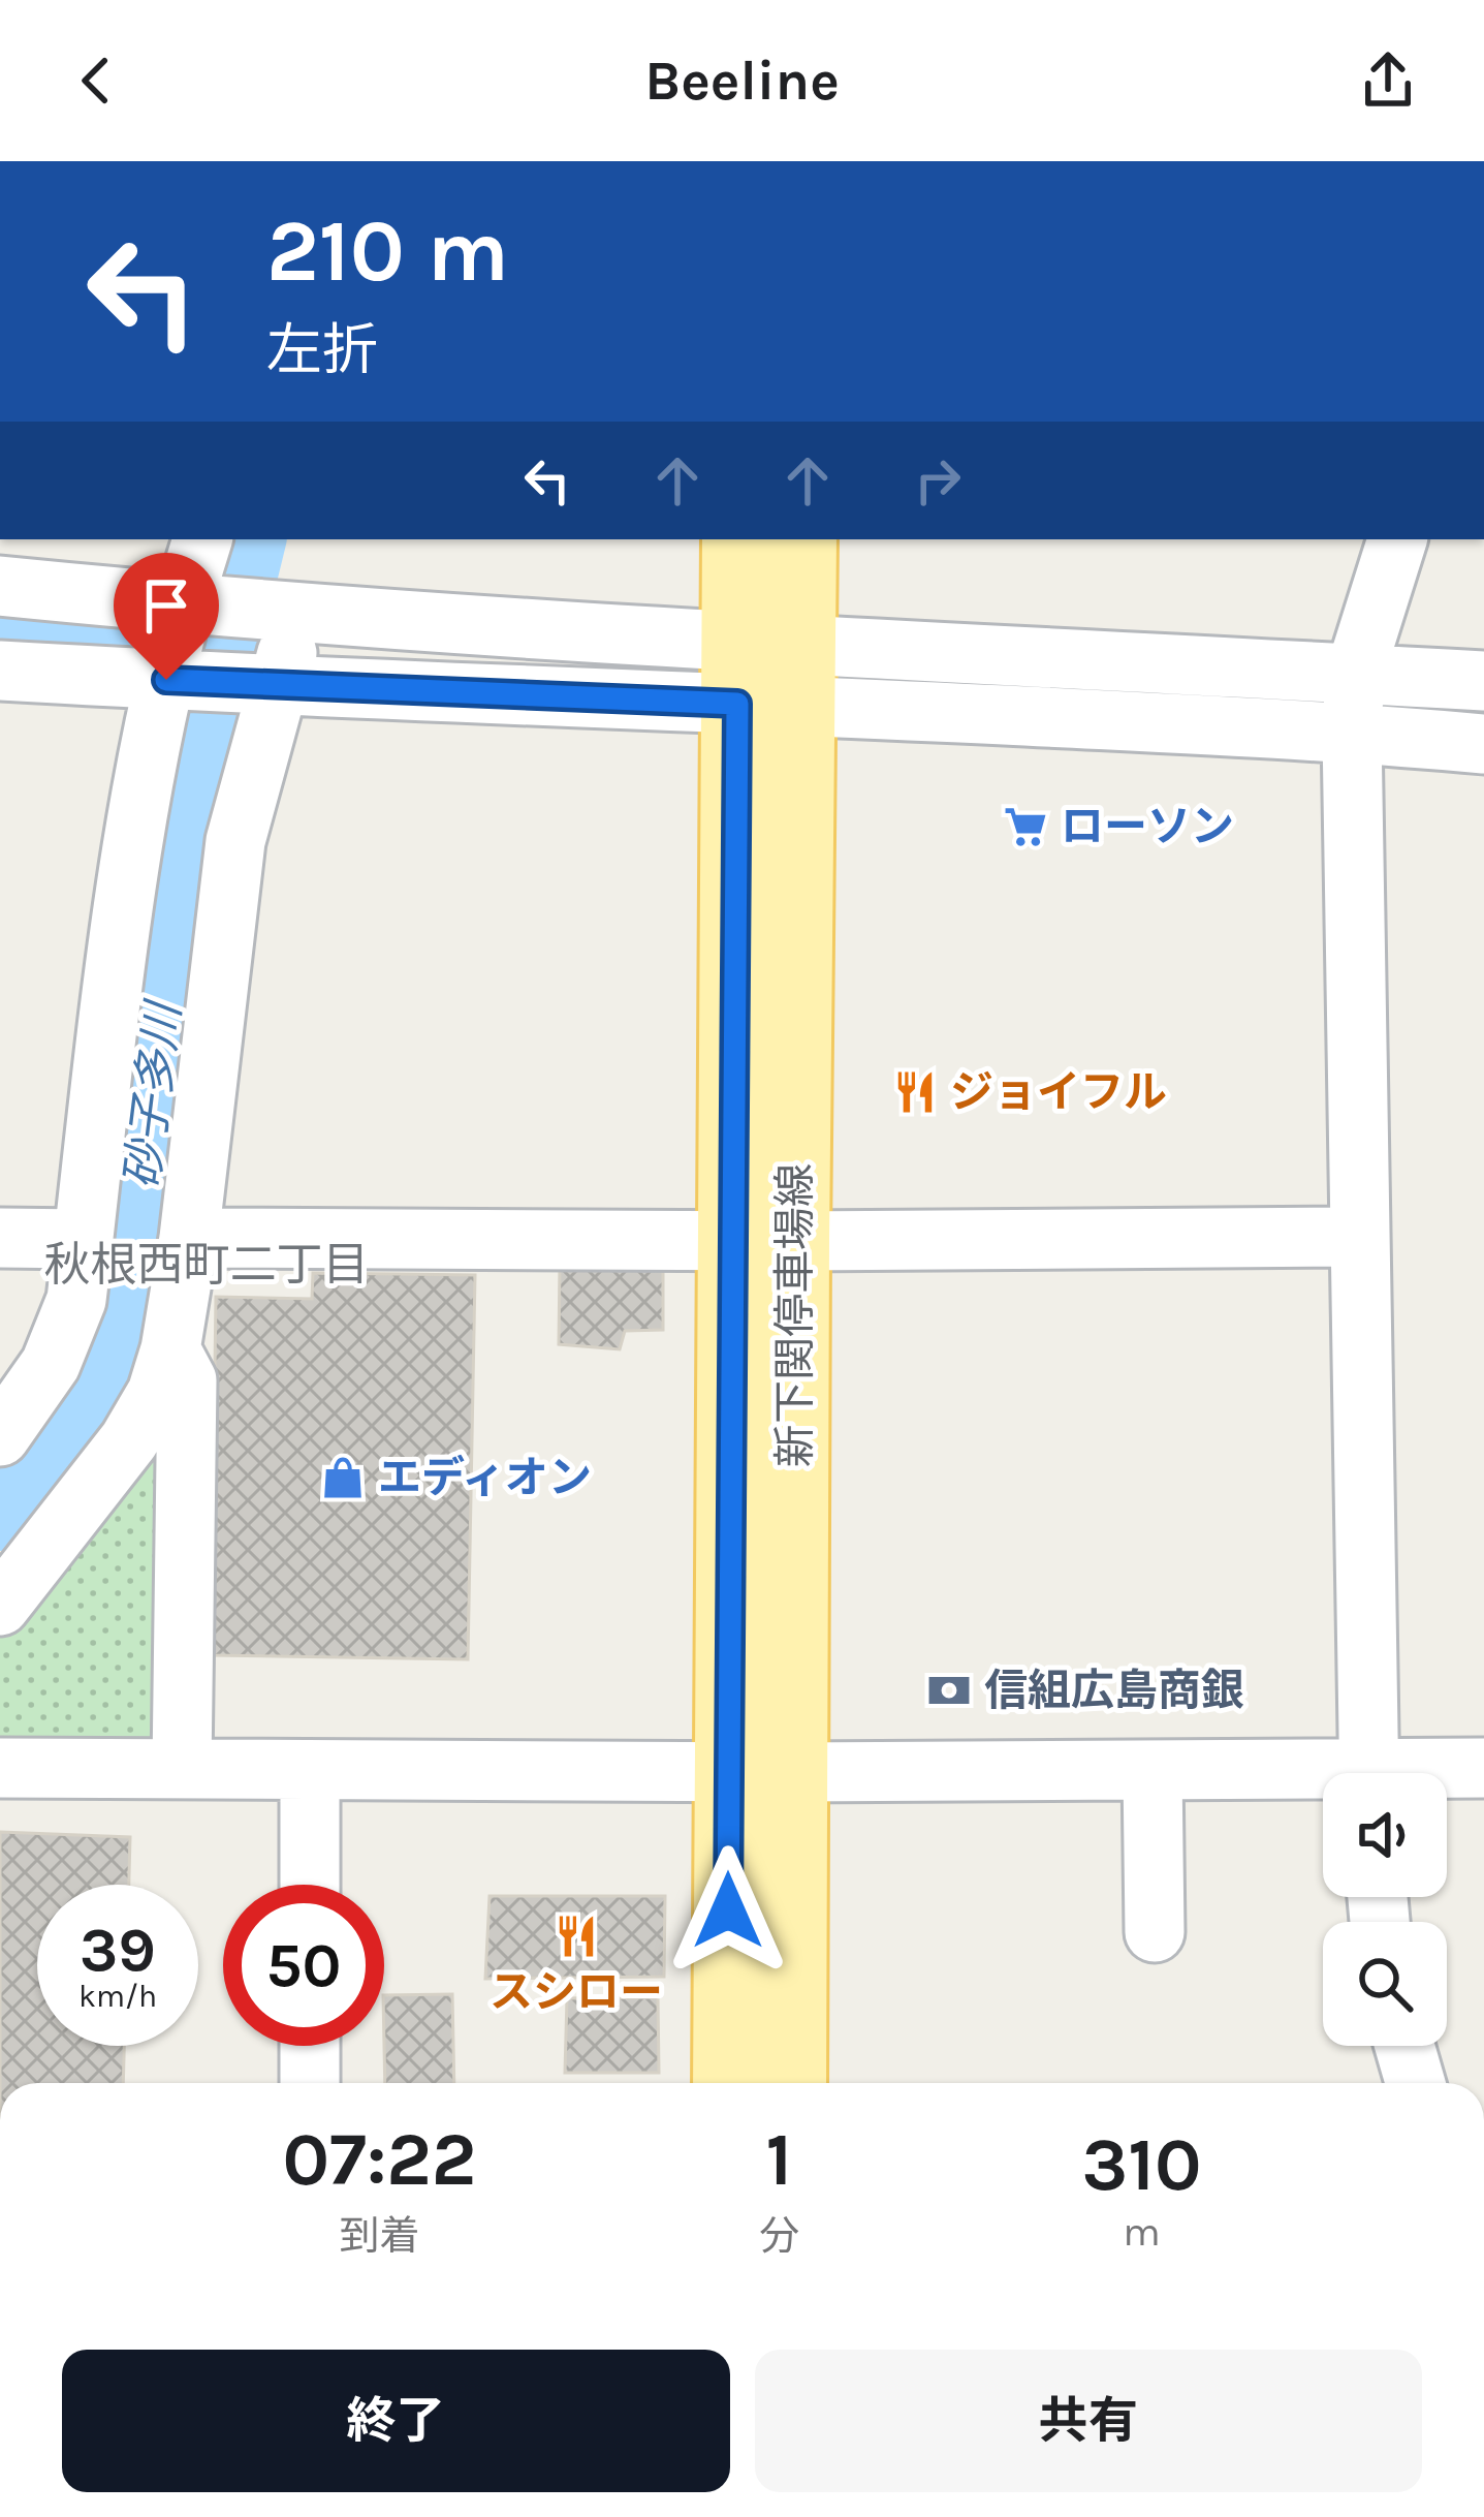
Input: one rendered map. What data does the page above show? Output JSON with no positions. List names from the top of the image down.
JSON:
{
  "streets": {
    "main road": ["新下関停車場線"]
  },
  "districts": ["秋根西町二丁目"],
  "water": ["砂子多川"],
  "places": {
    "supermarket": ["ローソン"],
    "restaurant": ["ジョイフル", "スシロー"],
    "shop": ["エディオン"],
    "bank": ["信組広島商銀"]
  },
  "page": {
    "header": "Beeline",
    "turn": ["210 m", "左折"],
    "speed": "39 km/h",
    "limit": "50",
    "eta": [
      "07:22",
      "到着",
      "1",
      "分",
      "310",
      "m"
    ],
    "buttons": ["終了", "共有"]
  }
}
